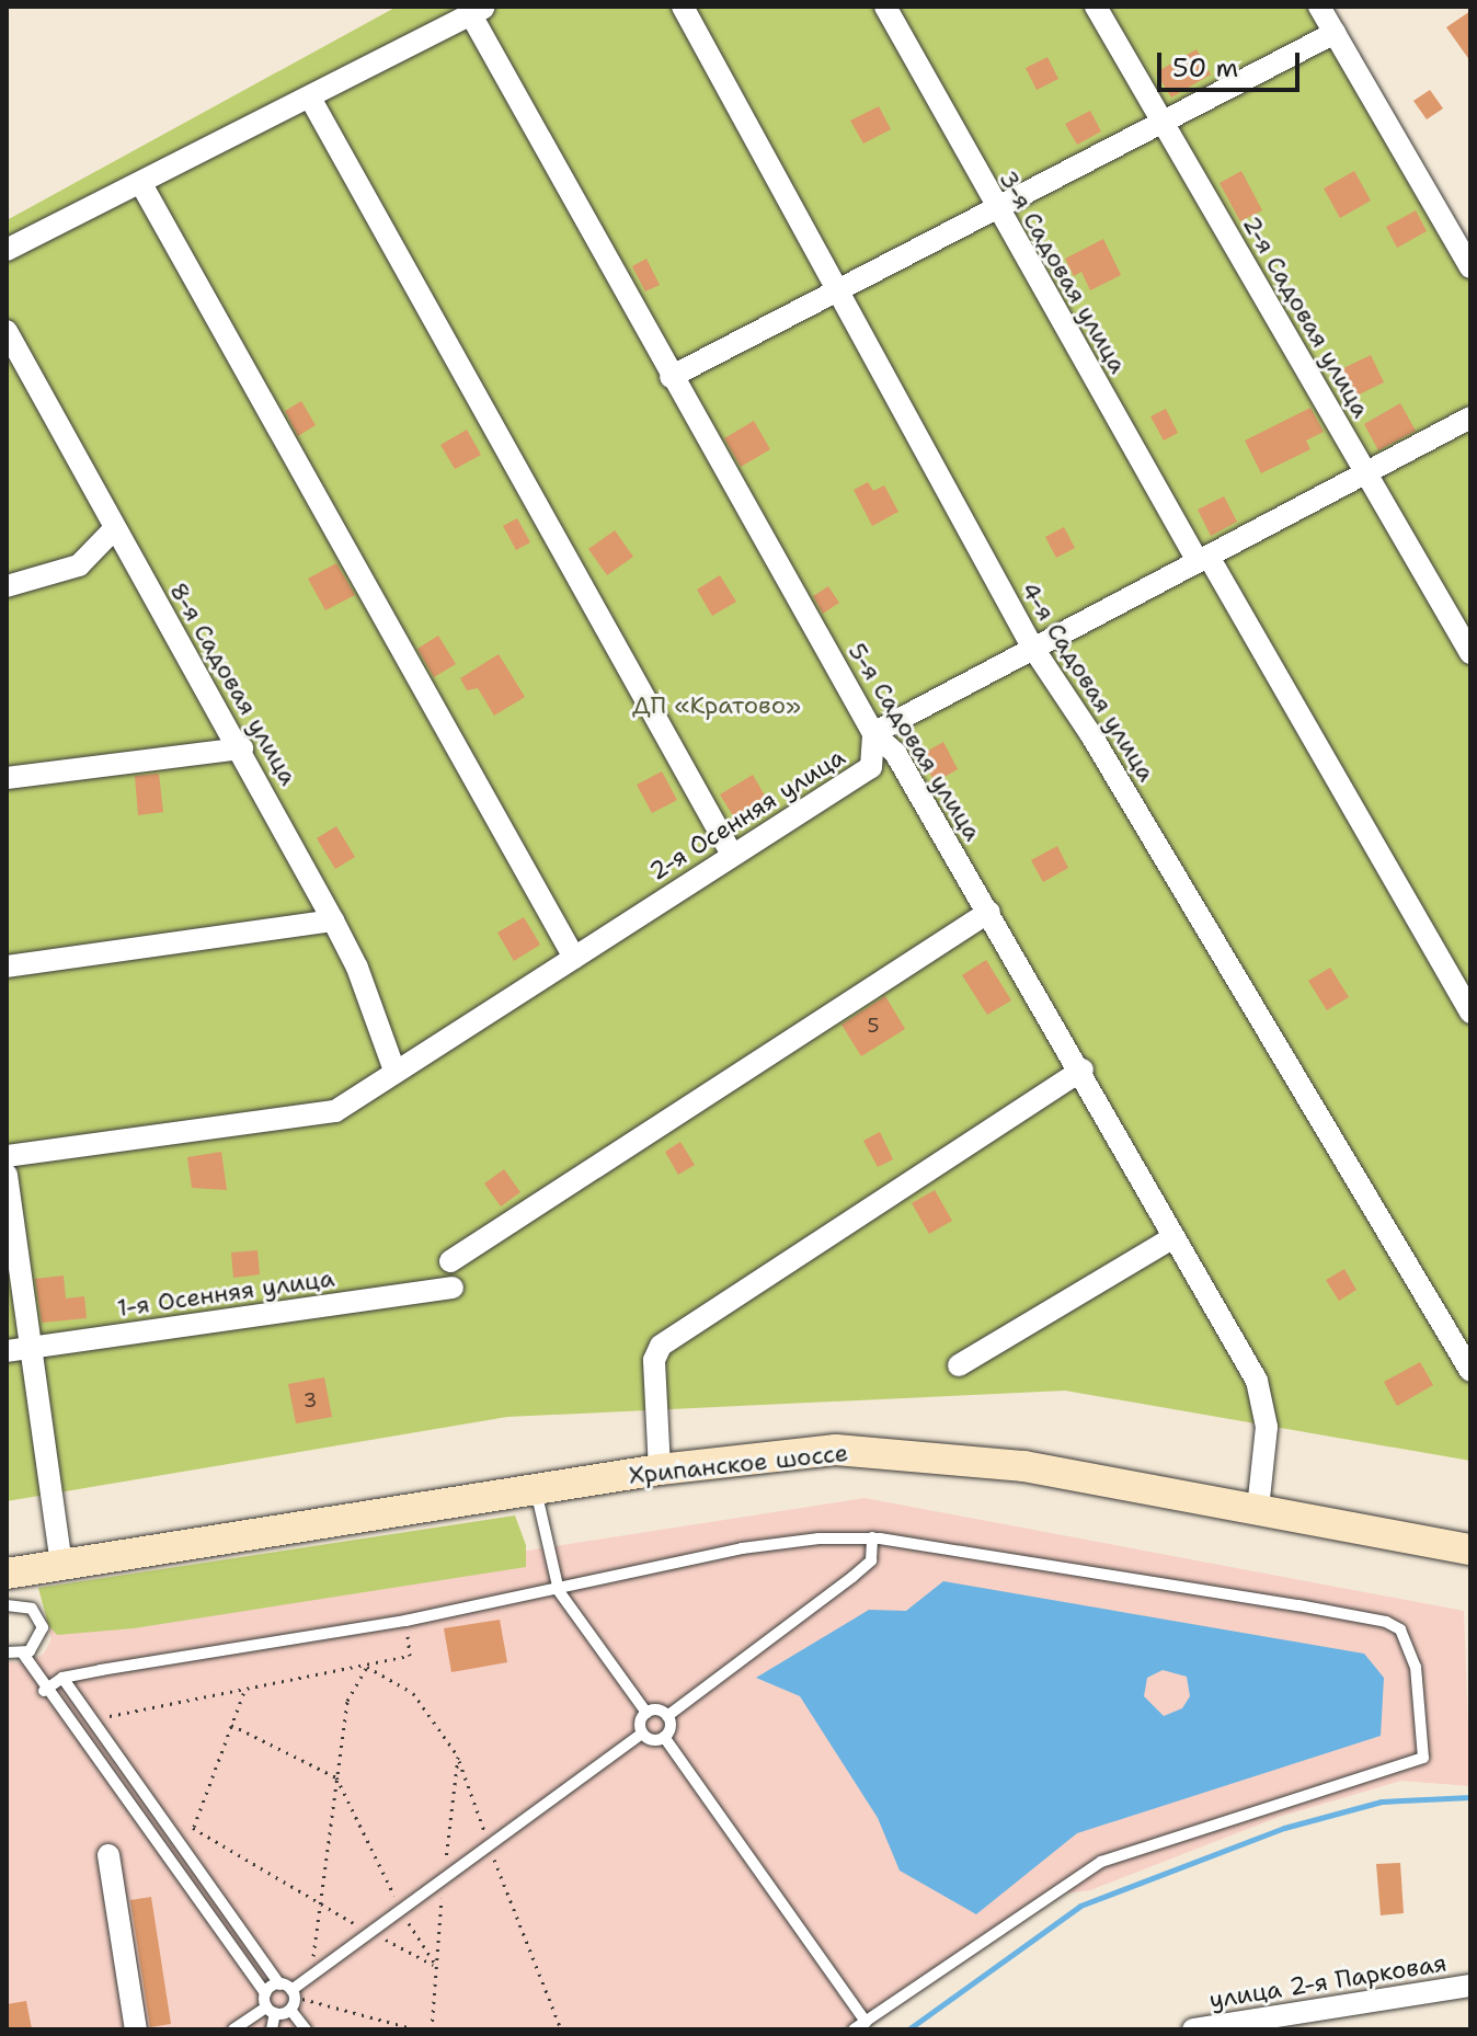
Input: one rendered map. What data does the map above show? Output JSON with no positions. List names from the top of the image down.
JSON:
{
  "streets": {
    "main road": ["Хрипанское шоссе"],
    "street": [
      "3-я Садовая улица",
      "2-я Садовая улица",
      "4-я Садовая улица",
      "8-я Садовая улица",
      "5-я Садовая улица",
      "2-я Осенняя улица",
      "1-я Осенняя улица",
      "улица 2-я Парковая"
    ]
  },
  "crossings": [
    ["8-я Садовая улица", "2-я Осенняя улица"],
    ["5-я Садовая улица", "2-я Осенняя улица"],
    ["5-я Садовая улица", "Хрипанское шоссе"]
  ],
  "parks": ["ДП «Кратово»"],
  "house_numbers": ["5", "3"],
  "scale_bar": "50 m"
}
